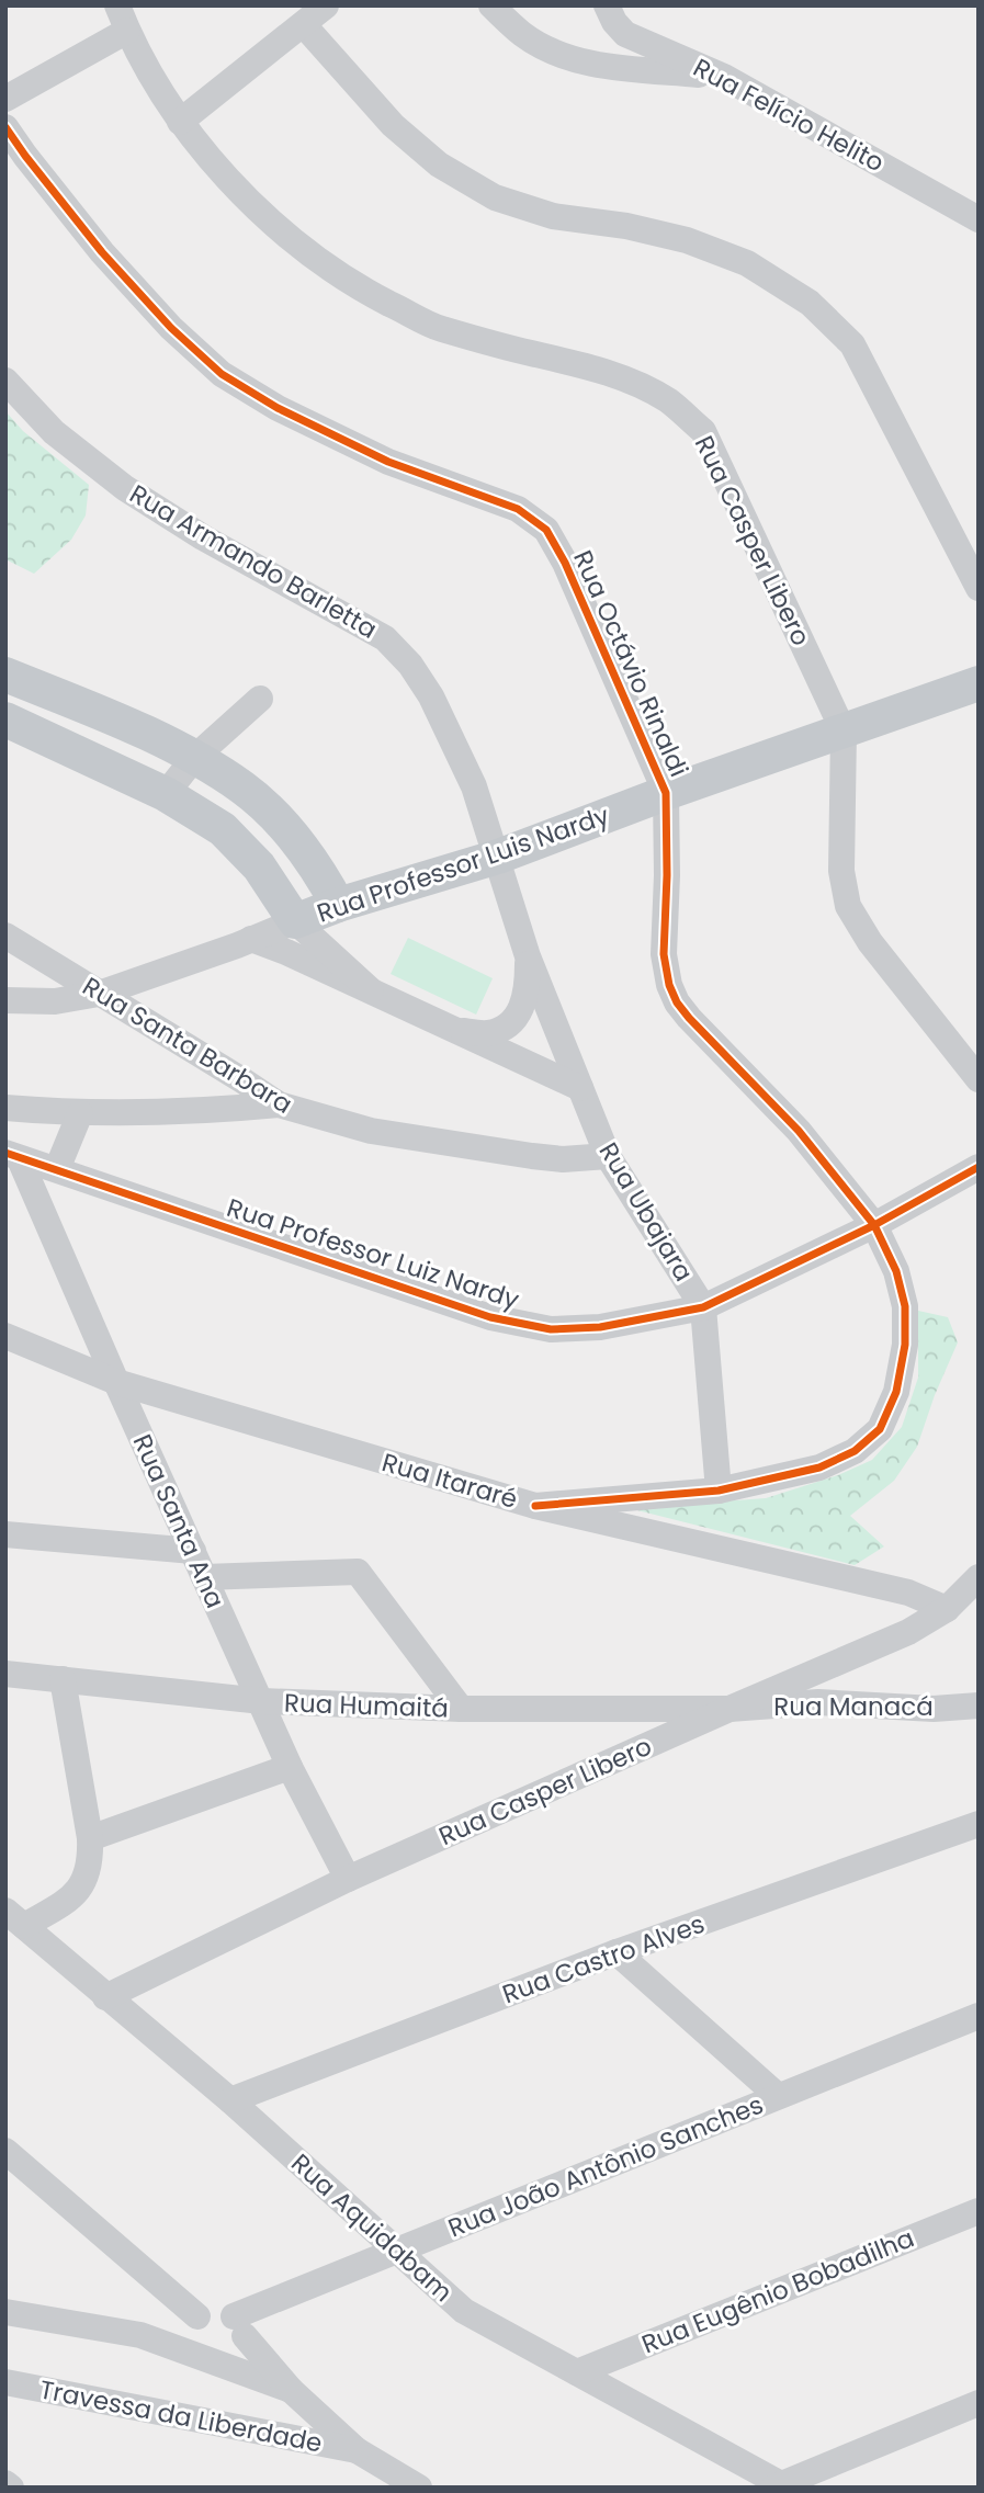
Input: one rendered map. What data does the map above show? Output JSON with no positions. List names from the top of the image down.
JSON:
{
  "streets": {
    "main road": ["Rua Professor Luis Nardy"],
    "street": [
      "Rua Felício Helito",
      "Rua Casper Libero",
      "Rua Armando Barletta",
      "Rua Octávio Rinaldi",
      "Rua Santa Barbara",
      "Rua Ubajara",
      "Rua Professor Luiz Nardy",
      "Rua Itararé",
      "Rua Santa Ana",
      "Rua Humaitá",
      "Rua Manacá",
      "Rua Castro Alves",
      "Rua João Antônio Sanches",
      "Rua Aquidabam",
      "Rua Eugênio Bobadilha",
      "Travessa da Liberdade"
    ]
  },
  "crossings": [
    ["Rua Casper Libero", "Rua Professor Luis Nardy"],
    ["Rua Casper Libero", "Rua Itararé"],
    ["Rua Casper Libero", "Rua Santa Ana"],
    ["Rua Casper Libero", "Rua Humaitá"],
    ["Rua Casper Libero", "Rua Manacá"],
    ["Rua Casper Libero", "Rua Aquidabam"],
    ["Rua Armando Barletta", "Rua Professor Luis Nardy"],
    ["Rua Armando Barletta", "Rua Ubajara"],
    ["Rua Octávio Rinaldi", "Rua Professor Luis Nardy"],
    ["Rua Octávio Rinaldi", "Rua Ubajara"],
    ["Rua Octávio Rinaldi", "Rua Professor Luiz Nardy"],
    ["Rua Octávio Rinaldi", "Rua Itararé"],
    ["Rua Professor Luis Nardy", "Rua Ubajara"],
    ["Rua Santa Barbara", "Rua Ubajara"],
    ["Rua Ubajara", "Rua Professor Luiz Nardy"],
    ["Rua Professor Luiz Nardy", "Rua Santa Ana"],
    ["Rua Itararé", "Rua Santa Ana"],
    ["Rua Santa Ana", "Rua Humaitá"],
    ["Rua Humaitá", "Rua Manacá"],
    ["Rua Castro Alves", "Rua Aquidabam"],
    ["Rua João Antônio Sanches", "Rua Aquidabam"],
    ["Rua Aquidabam", "Rua Eugênio Bobadilha"]
  ]
}
